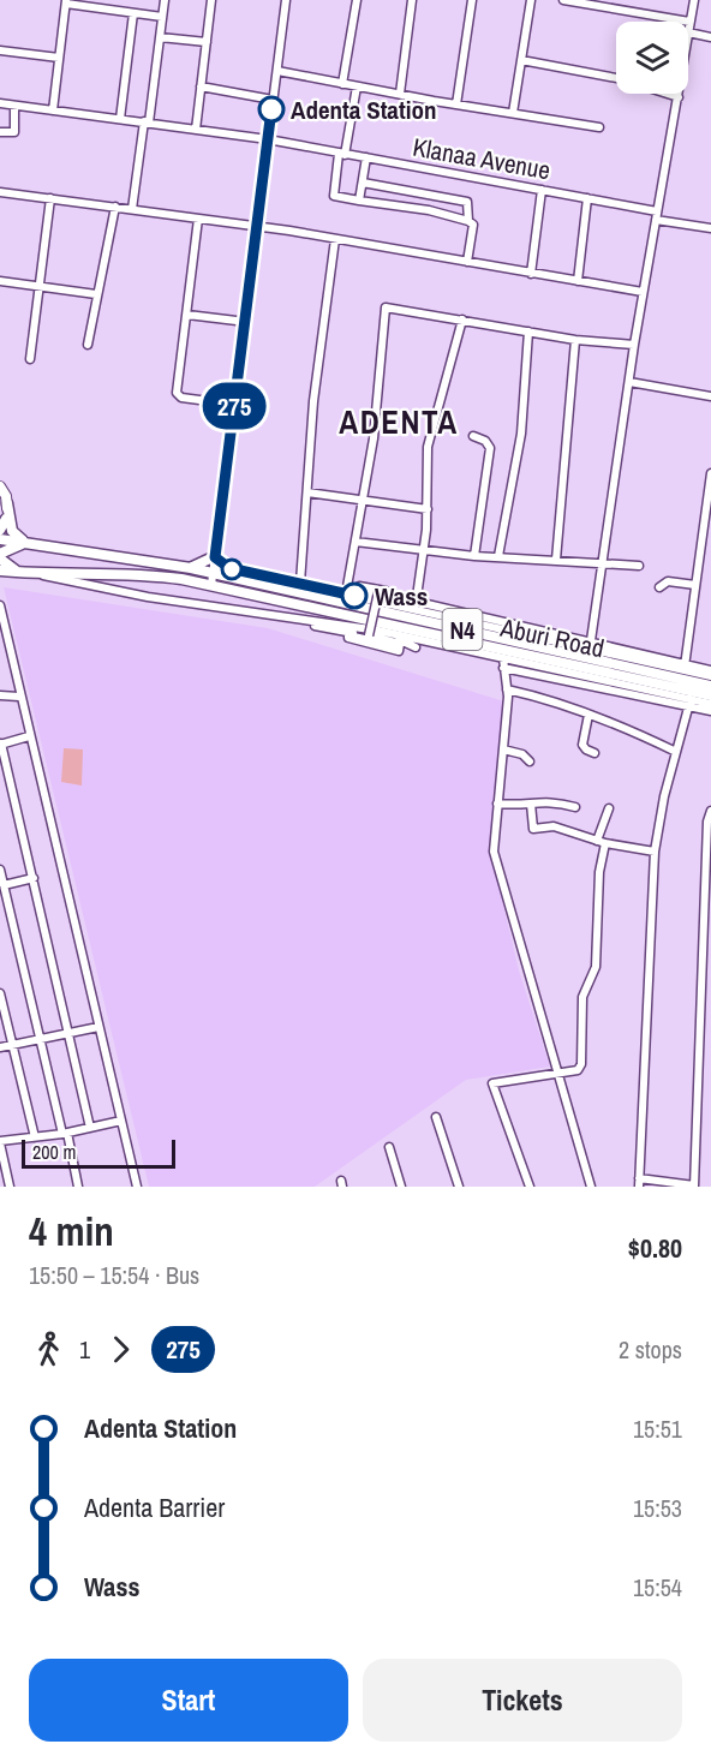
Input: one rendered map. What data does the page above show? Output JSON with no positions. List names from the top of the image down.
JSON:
{
  "streets": {
    "highway": ["N4", "Aburi Road"],
    "street": ["Klanaa Avenue"]
  },
  "districts": ["ADENTA"],
  "places": ["Adenta Station", "Wass"],
  "lines": ["bus line 275"],
  "scale_bar": "200 m",
  "page": {
    "on_map": "275",
    "scale": "200 m",
    "heading": ["4 min", "15:50 – 15:54 · Bus", "$0.80"],
    "legs": ["1", "275", "2 stops"],
    "list": [
      {
        "name": "Adenta Station",
        "value": "15:51"
      },
      {
        "name": "Adenta Barrier",
        "value": "15:53"
      },
      {
        "name": "Wass",
        "value": "15:54"
      }
    ],
    "buttons": ["Start", "Tickets"]
  }
}
